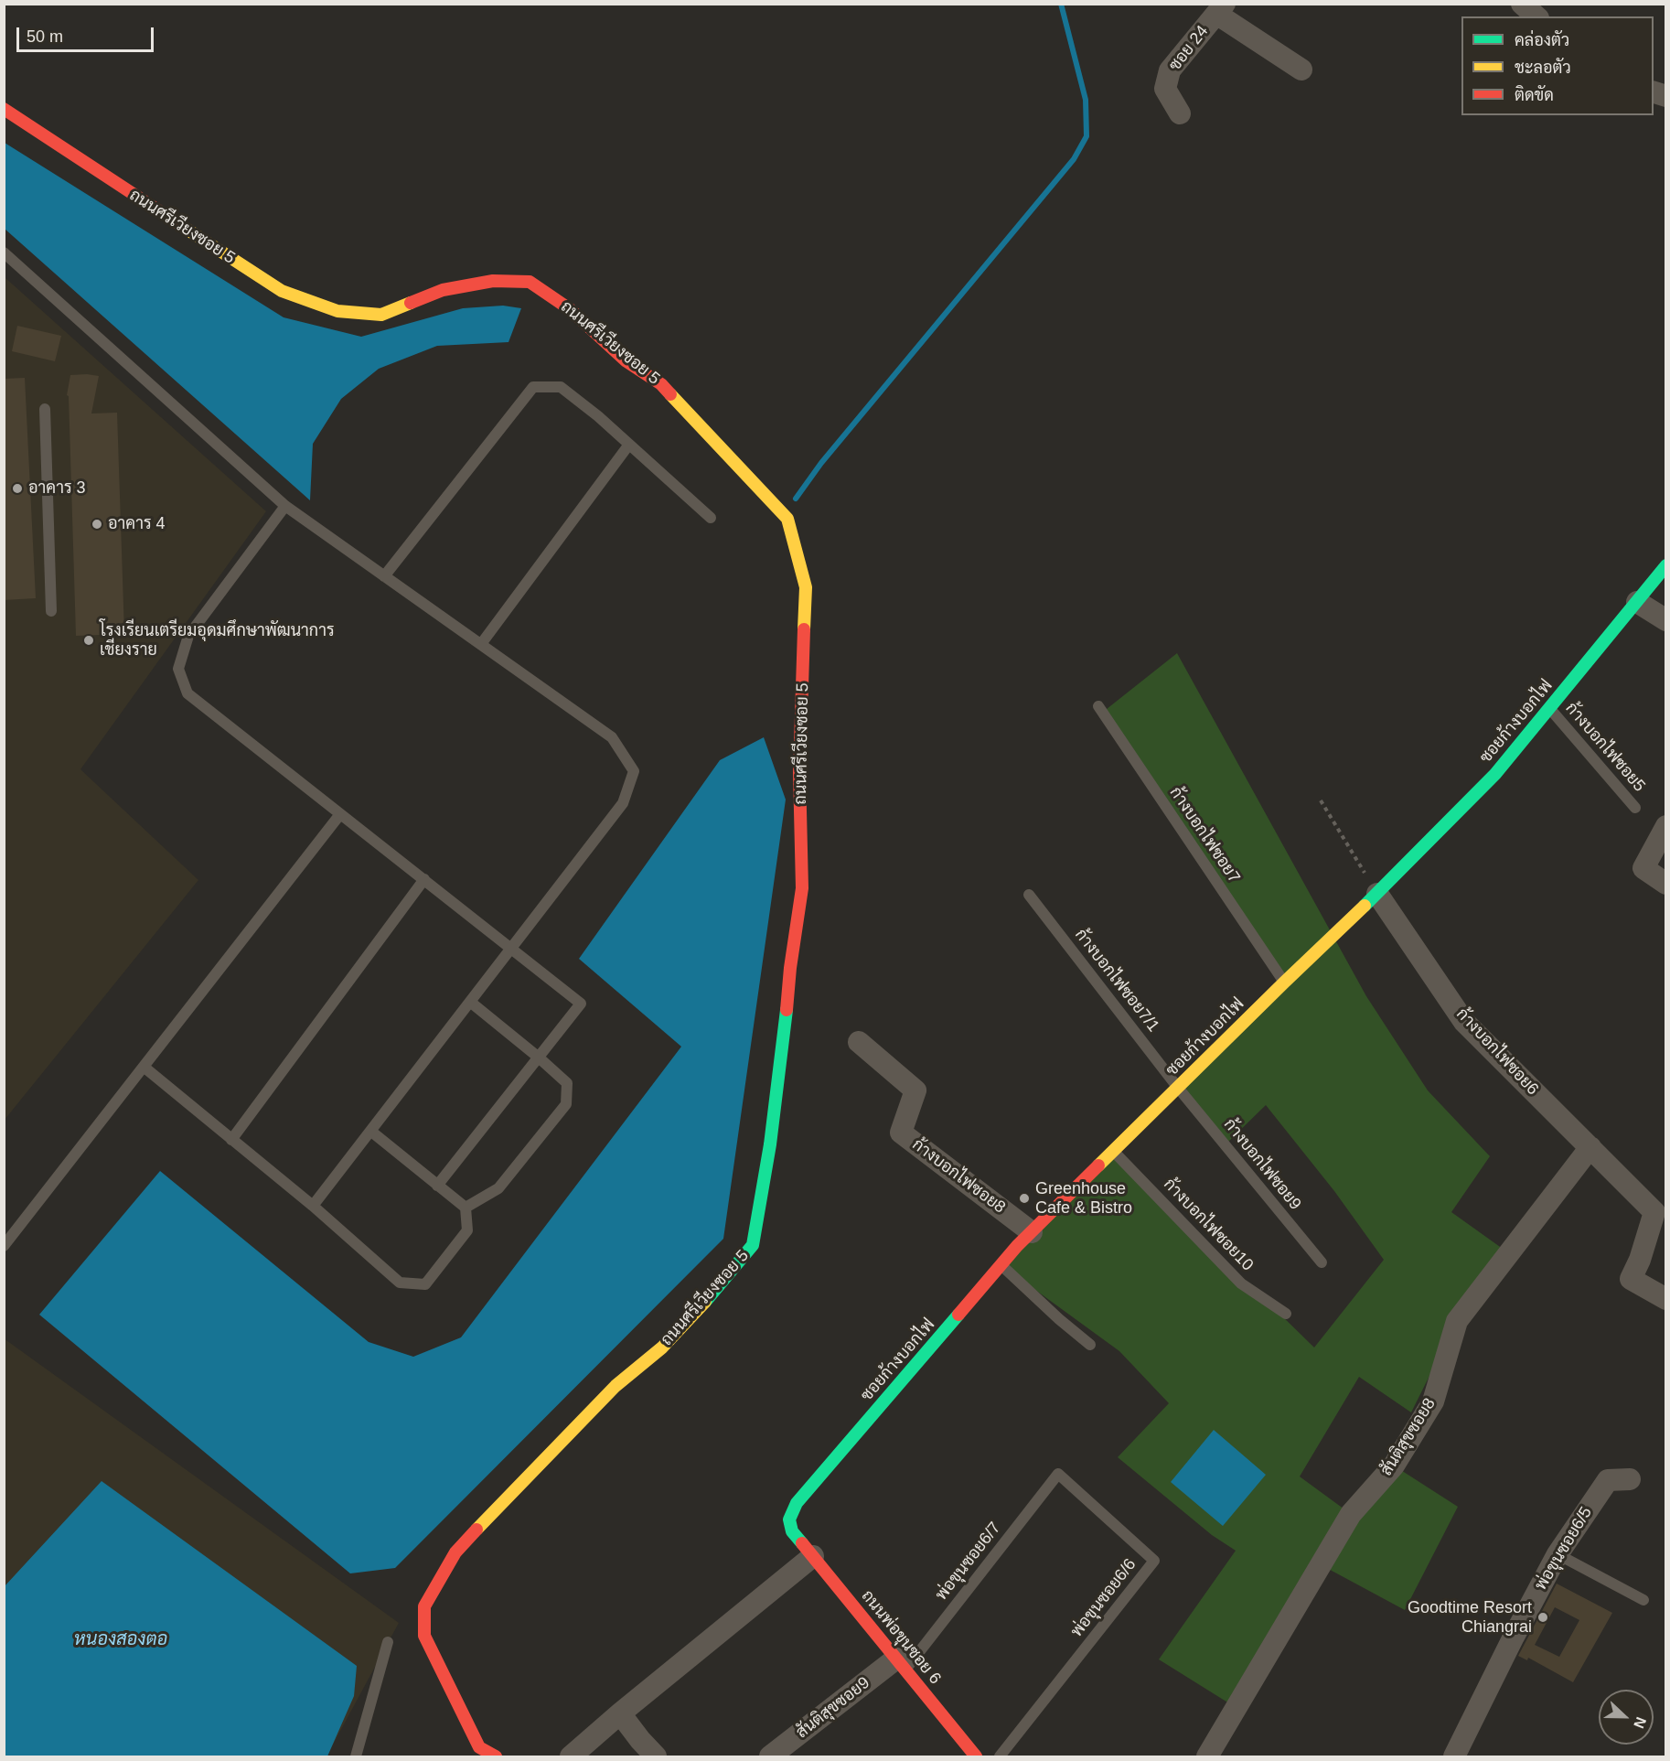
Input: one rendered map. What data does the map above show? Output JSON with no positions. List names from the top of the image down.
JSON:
{
  "streets": {
    "street": [
      "ซอย 24",
      "ถนนศรีเวียงซอย 5",
      "ซอยก้างบอกไฟ",
      "ก้างบอกไฟซอย6",
      "ก้างบอกไฟซอย8",
      "สันติสุขซอย8",
      "พ่อขุนซอย6/5",
      "ถนนพ่อขุนซอย 6",
      "สันติสุขซอย9"
    ],
    "lane": [
      "ก้างบอกไฟซอย5",
      "ก้างบอกไฟซอย7",
      "ก้างบอกไฟซอย7/1",
      "ก้างบอกไฟซอย9",
      "ก้างบอกไฟซอย10",
      "พ่อขุนซอย6/7",
      "พ่อขุนซอย6/6"
    ]
  },
  "crossings": [
    ["ซอยก้างบอกไฟ", "ก้างบอกไฟซอย5"],
    ["ซอยก้างบอกไฟ", "ก้างบอกไฟซอย7"],
    ["ซอยก้างบอกไฟ", "ก้างบอกไฟซอย7/1"],
    ["ซอยก้างบอกไฟ", "ก้างบอกไฟซอย6"],
    ["ซอยก้างบอกไฟ", "ก้างบอกไฟซอย9"],
    ["ซอยก้างบอกไฟ", "ก้างบอกไฟซอย8"],
    ["ซอยก้างบอกไฟ", "ก้างบอกไฟซอย10"],
    ["ซอยก้างบอกไฟ", "ถนนพ่อขุนซอย 6"],
    ["ก้างบอกไฟซอย7/1", "ก้างบอกไฟซอย9"],
    ["ก้างบอกไฟซอย6", "สันติสุขซอย8"],
    ["พ่อขุนซอย6/7", "พ่อขุนซอย6/6"],
    ["พ่อขุนซอย6/7", "ถนนพ่อขุนซอย 6"],
    ["พ่อขุนซอย6/7", "สันติสุขซอย9"],
    ["ถนนพ่อขุนซอย 6", "สันติสุขซอย9"]
  ],
  "water": ["หนองสองตอ"],
  "places": [
    "อาคาร 3",
    "อาคาร 4",
    "โรงเรียนเตรียมอุดมศึกษาพัฒนาการ เชียงราย",
    "Greenhouse Cafe & Bistro",
    "Goodtime Resort Chiangrai"
  ],
  "legend": ["คล่องตัว", "ชะลอตัว", "ติดขัด"],
  "scale_bar": "50 m",
  "north": "right"
}
